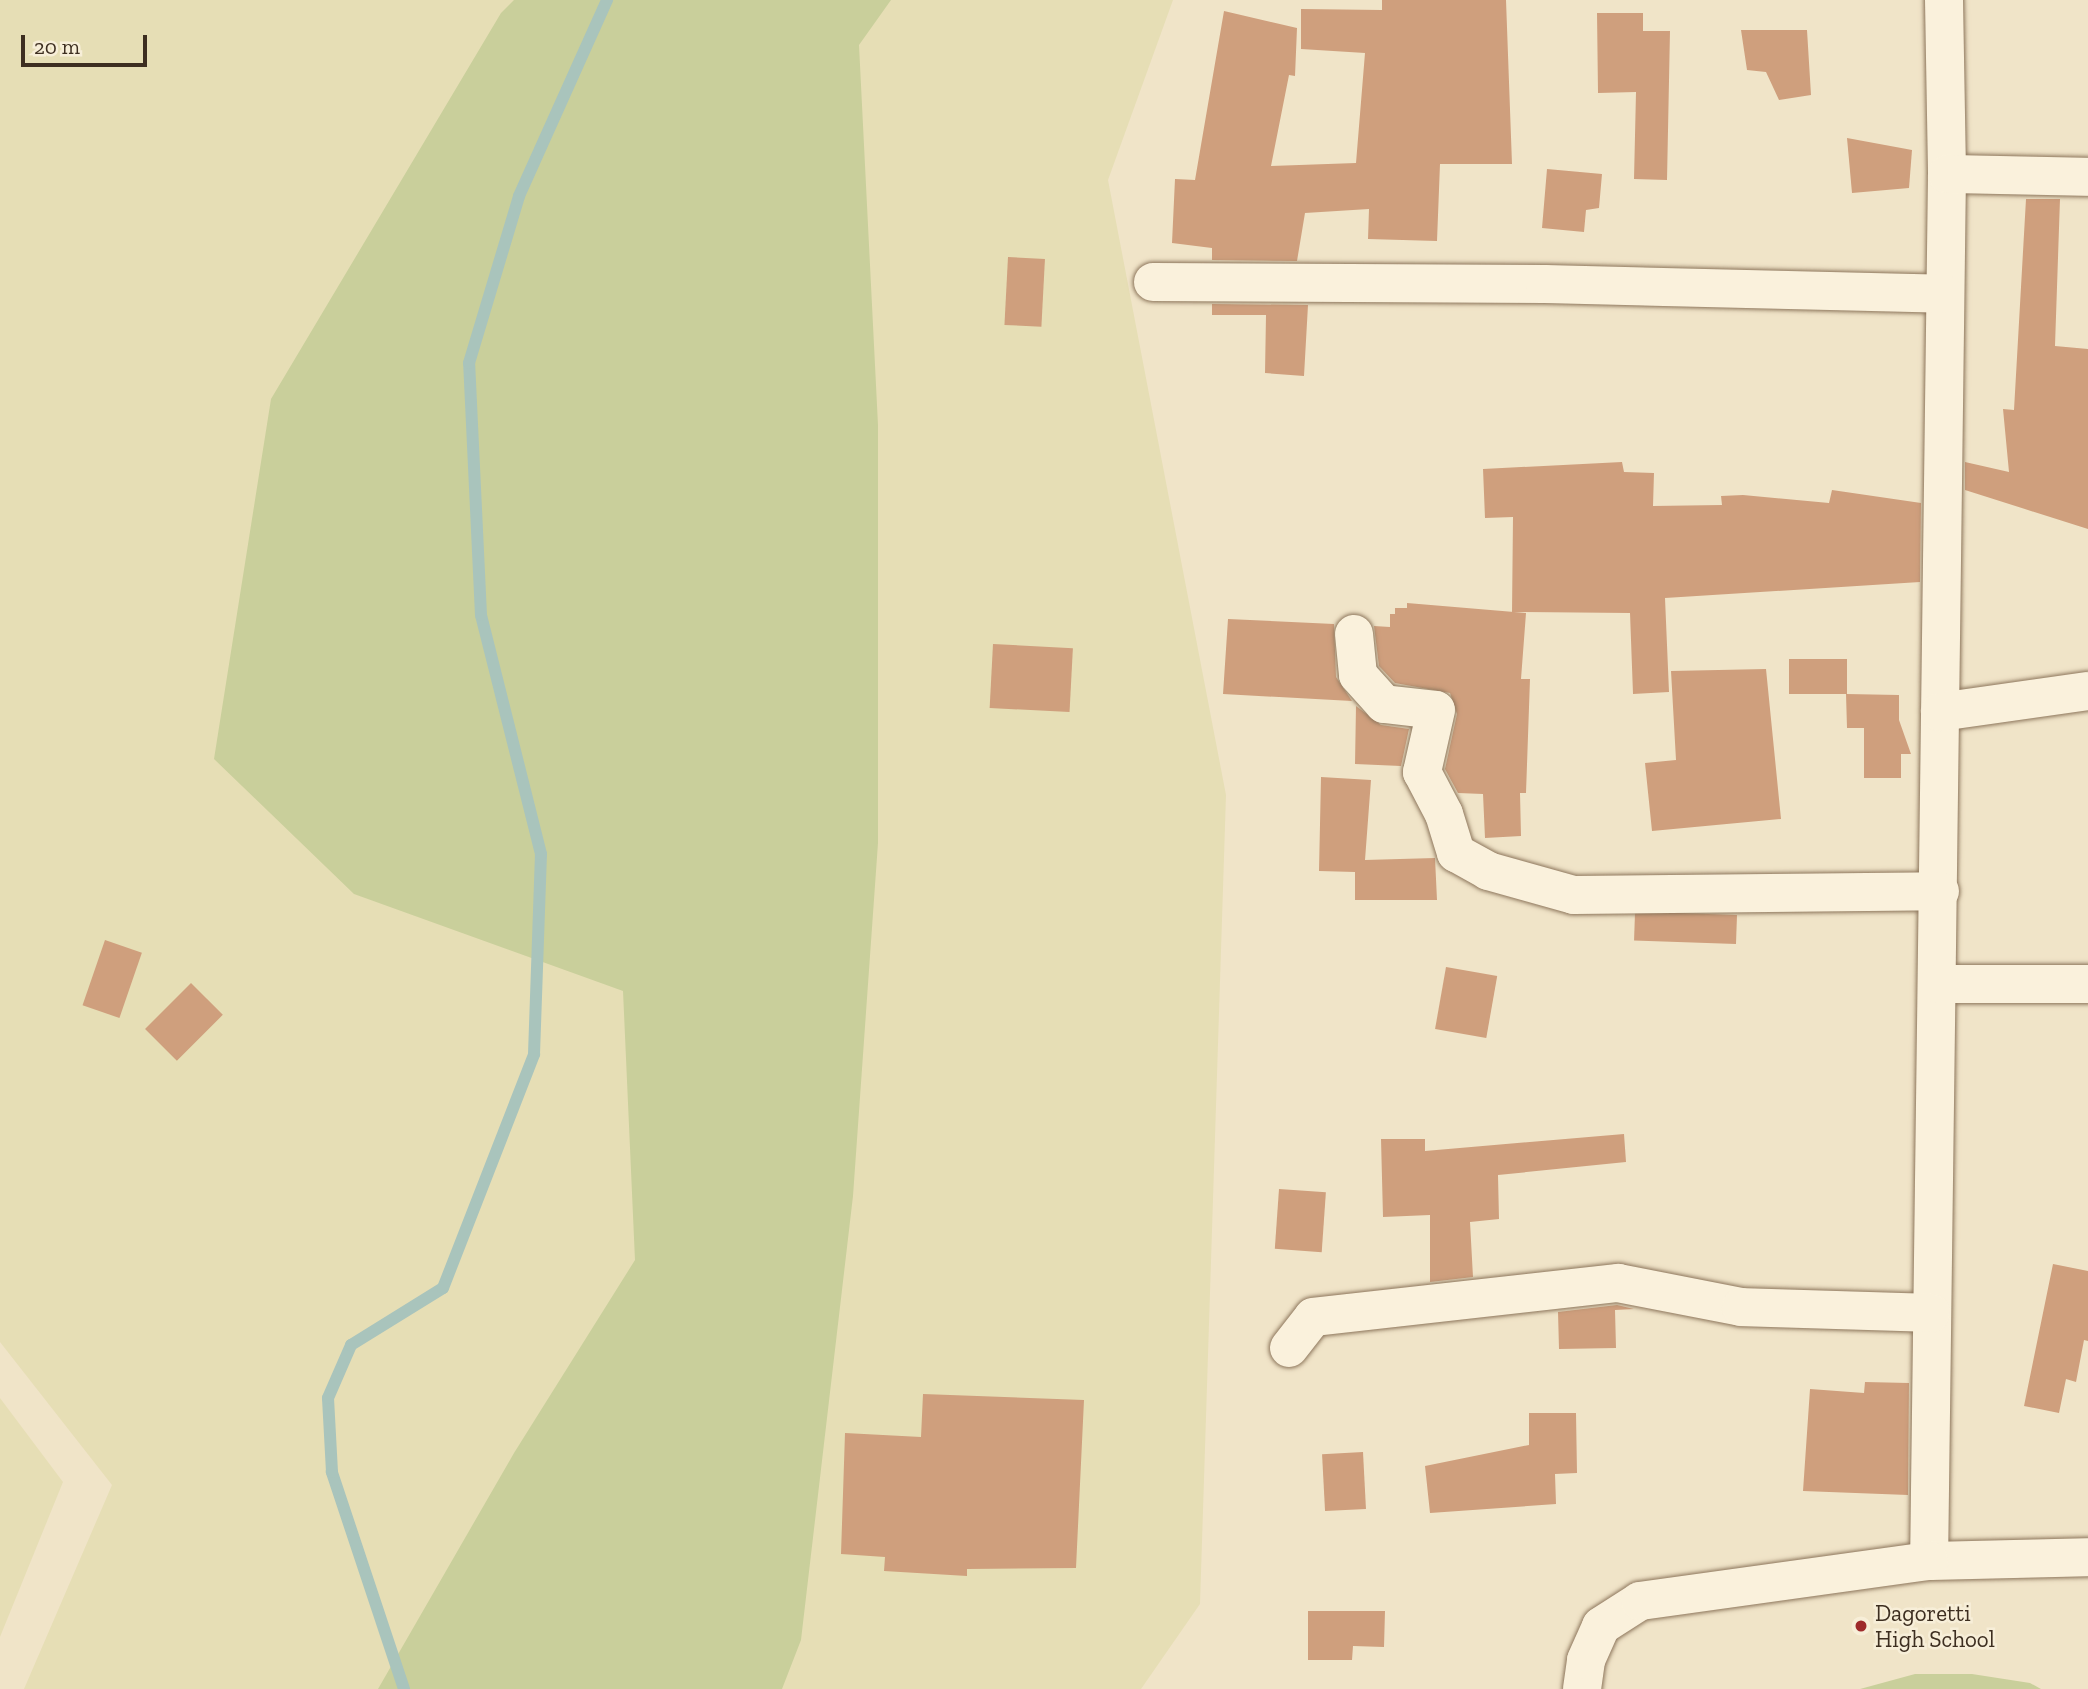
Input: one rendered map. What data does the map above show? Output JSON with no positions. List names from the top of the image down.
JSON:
{
  "places": ["Dagoretti High School"],
  "scale_bar": "20 m"
}
